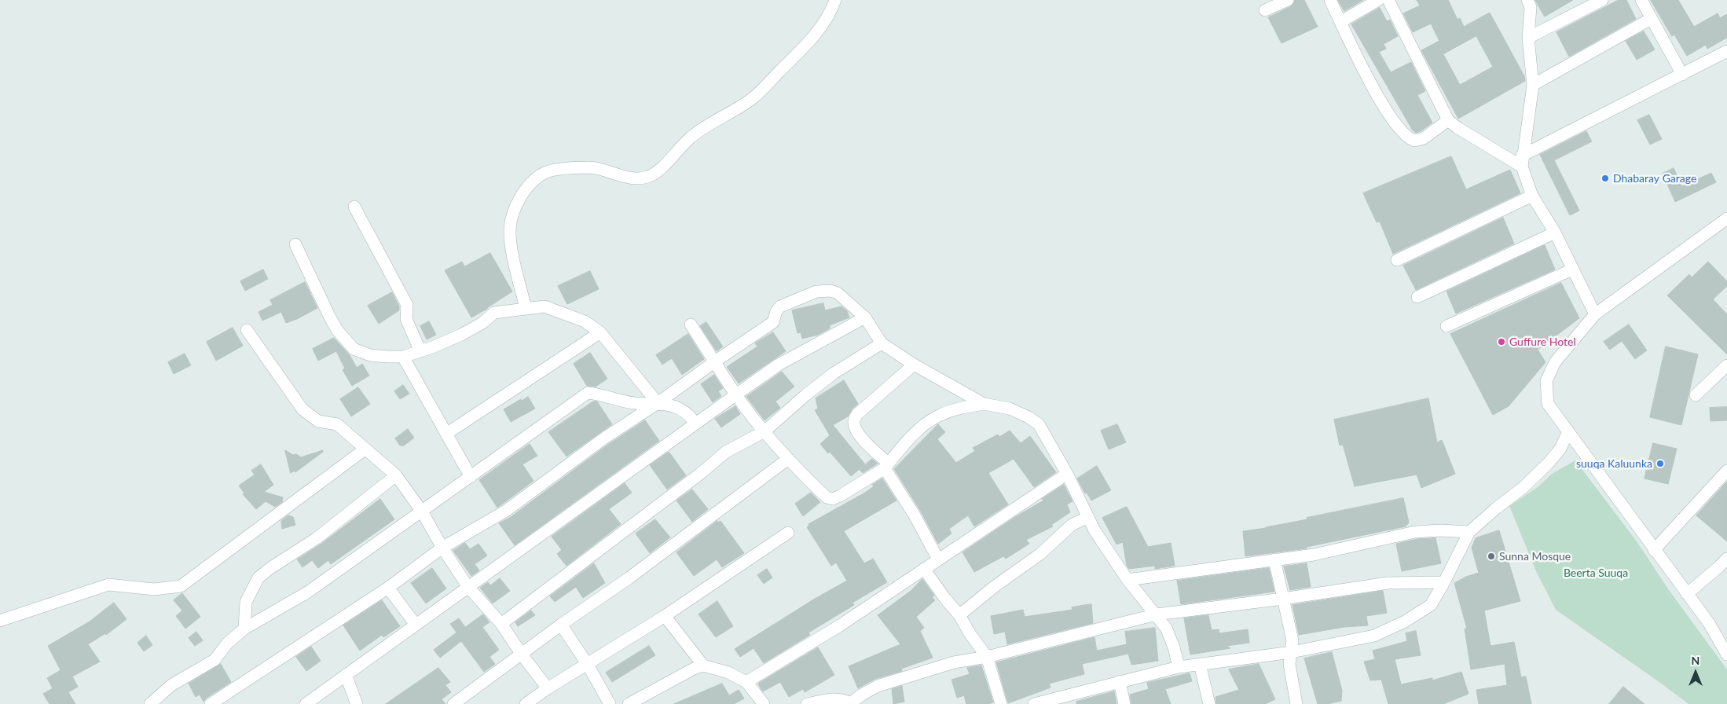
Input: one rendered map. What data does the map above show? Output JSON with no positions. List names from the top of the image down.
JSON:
{
  "parks": ["Beerta Suuqa"],
  "places": [
    "Dhabaray Garage",
    "Guffure Hotel",
    "suuqa Kaluunka",
    "Sunna Mosque"
  ],
  "north": "top"
}
